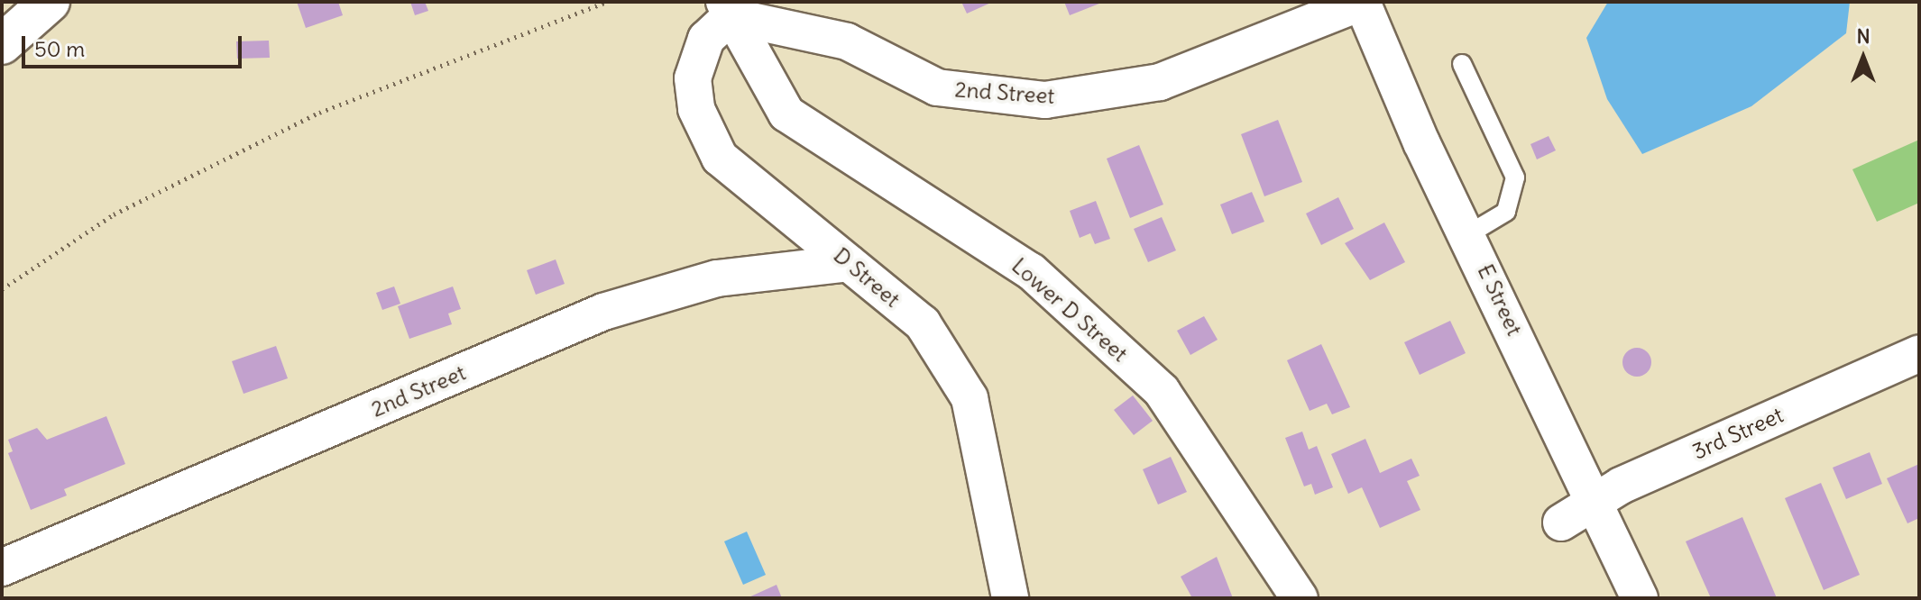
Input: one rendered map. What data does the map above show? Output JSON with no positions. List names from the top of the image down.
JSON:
{
  "streets": {
    "street": [
      "2nd Street",
      "D Street",
      "E Street",
      "Lower D Street",
      "3rd Street"
    ]
  },
  "crossings": [
    ["2nd Street", "D Street"],
    ["2nd Street", "E Street"],
    ["2nd Street", "Lower D Street"],
    ["D Street", "Lower D Street"],
    ["E Street", "3rd Street"]
  ],
  "scale_bar": "50 m",
  "north": "top"
}
